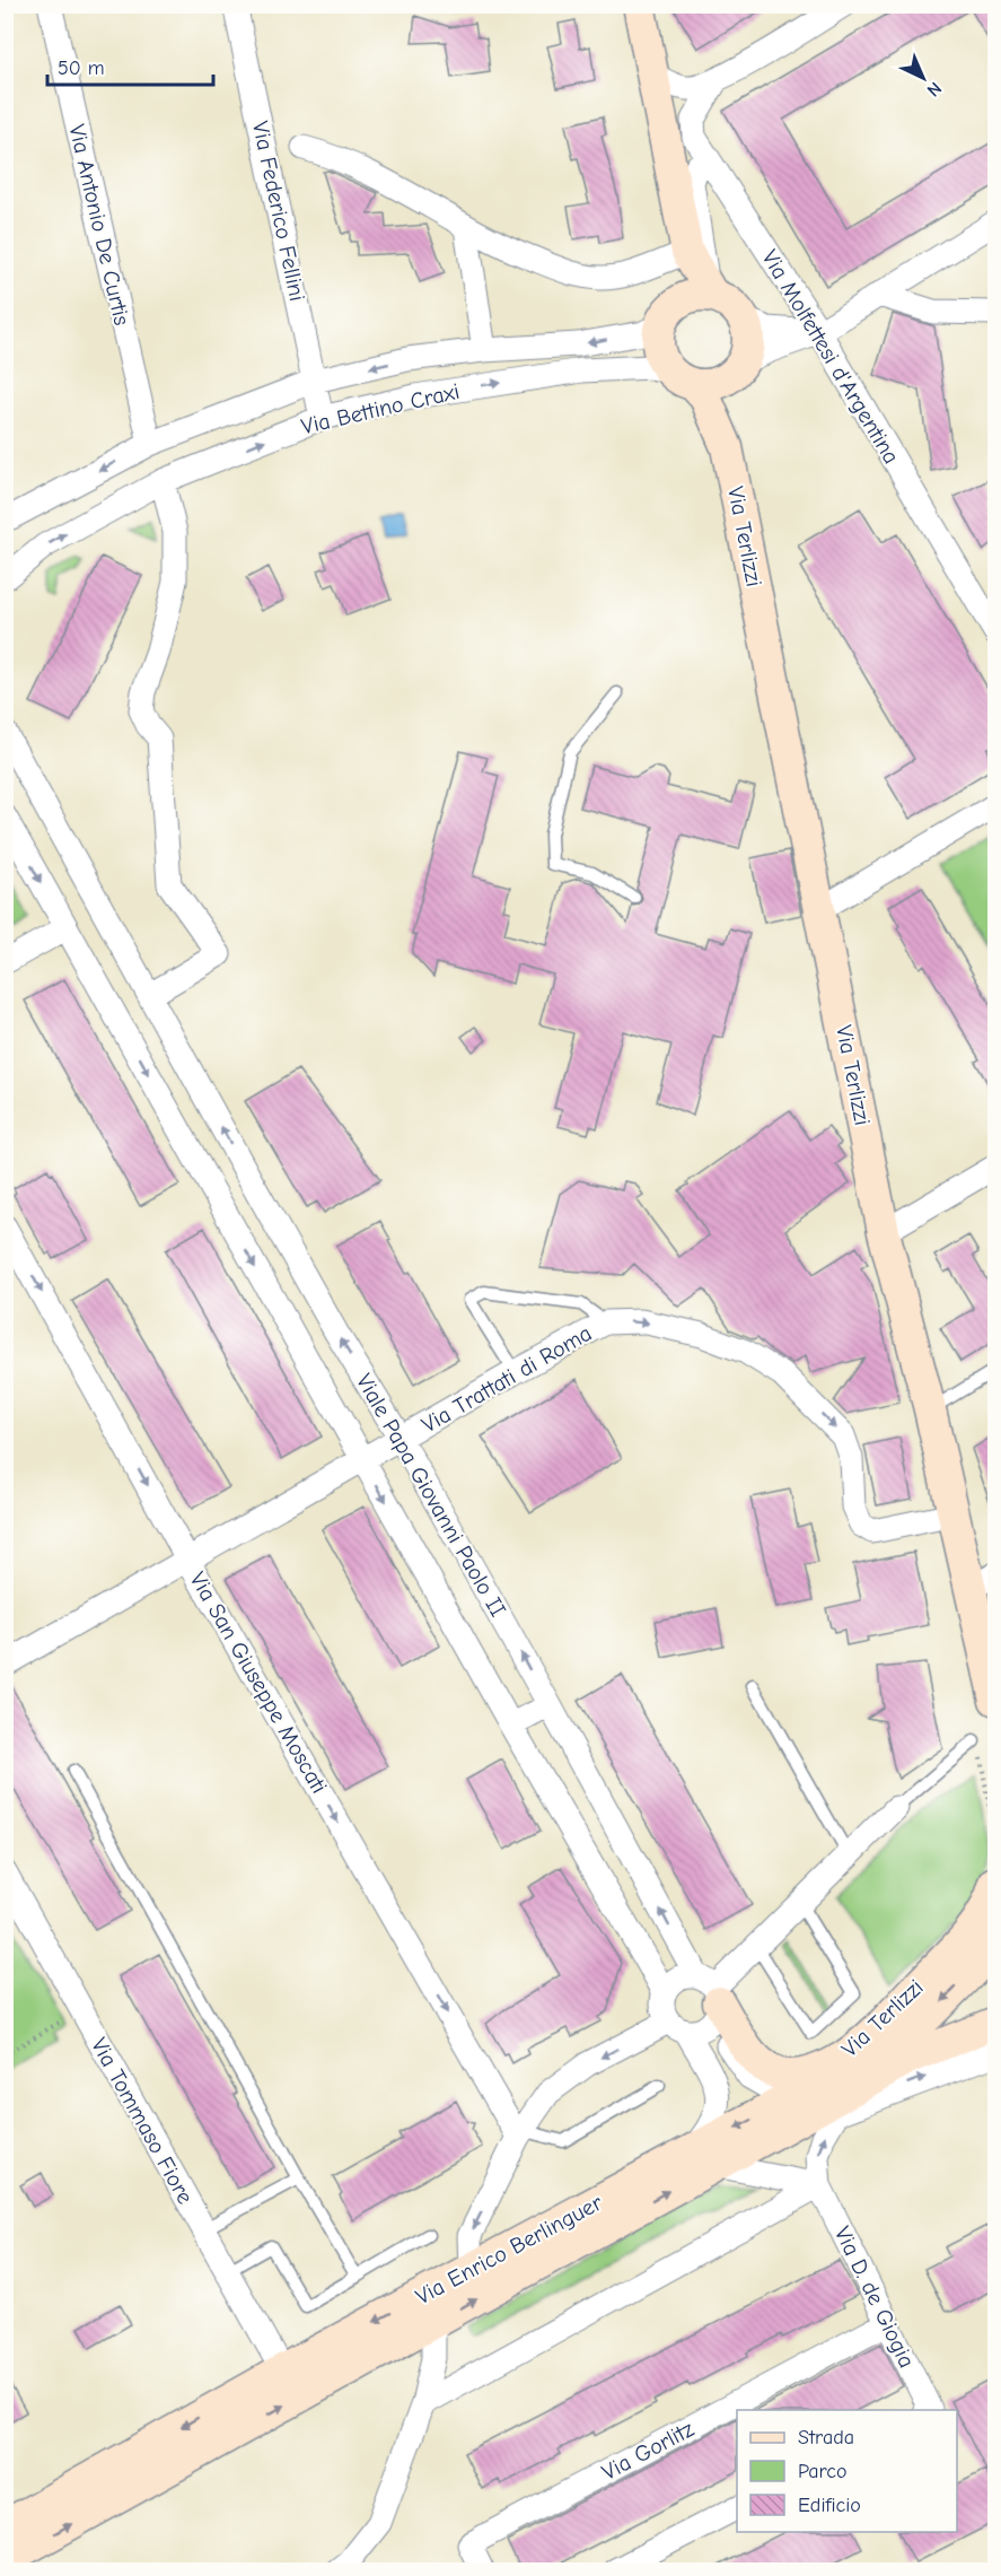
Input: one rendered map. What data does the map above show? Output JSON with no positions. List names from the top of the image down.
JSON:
{
  "streets": {
    "main road": ["Via Terlizzi", "Via Enrico Berlinguer"],
    "street": [
      "Via Federico Fellini",
      "Via Antonio De Curtis",
      "Via Molfettesi d'Argentina",
      "Via Bettino Craxi",
      "Via Trattati di Roma",
      "Viale Papa Giovanni Paolo II",
      "Via San Giuseppe Moscati",
      "Via Tommaso Fiore",
      "Via D. de Giogia",
      "Via Gorlitz"
    ]
  },
  "crossings": [
    ["Via Federico Fellini", "Via Bettino Craxi"],
    ["Via Antonio De Curtis", "Via Bettino Craxi"],
    ["Via Bettino Craxi", "Via Terlizzi"],
    ["Via Terlizzi", "Via Trattati di Roma"],
    ["Via Terlizzi", "Viale Papa Giovanni Paolo II"],
    ["Via Trattati di Roma", "Viale Papa Giovanni Paolo II"],
    ["Via Trattati di Roma", "Via San Giuseppe Moscati"],
    ["Viale Papa Giovanni Paolo II", "Via Enrico Berlinguer"],
    ["Via Tommaso Fiore", "Via Enrico Berlinguer"],
    ["Via D. de Giogia", "Via Gorlitz"]
  ],
  "one_way": ["Via San Giuseppe Moscati"],
  "legend": ["Strada", "Parco", "Edificio"],
  "scale_bar": "50 m",
  "north": "bottom right"
}
